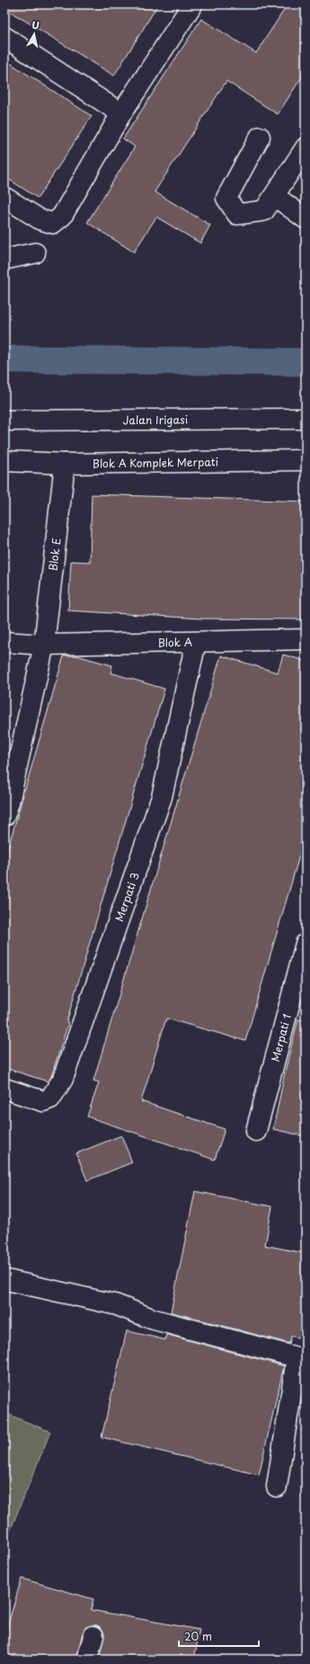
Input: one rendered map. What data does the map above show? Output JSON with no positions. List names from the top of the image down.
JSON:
{
  "streets": {
    "street": [
      "Jalan Irigasi",
      "Blok A Komplek Merpati",
      "Blok E",
      "Blok A",
      "Merpati 3",
      "Merpati 1"
    ]
  },
  "crossings": [
    ["Blok A Komplek Merpati", "Blok E"],
    ["Blok E", "Blok A"],
    ["Blok A", "Merpati 3"]
  ],
  "scale_bar": "20 m",
  "north": "top"
}
